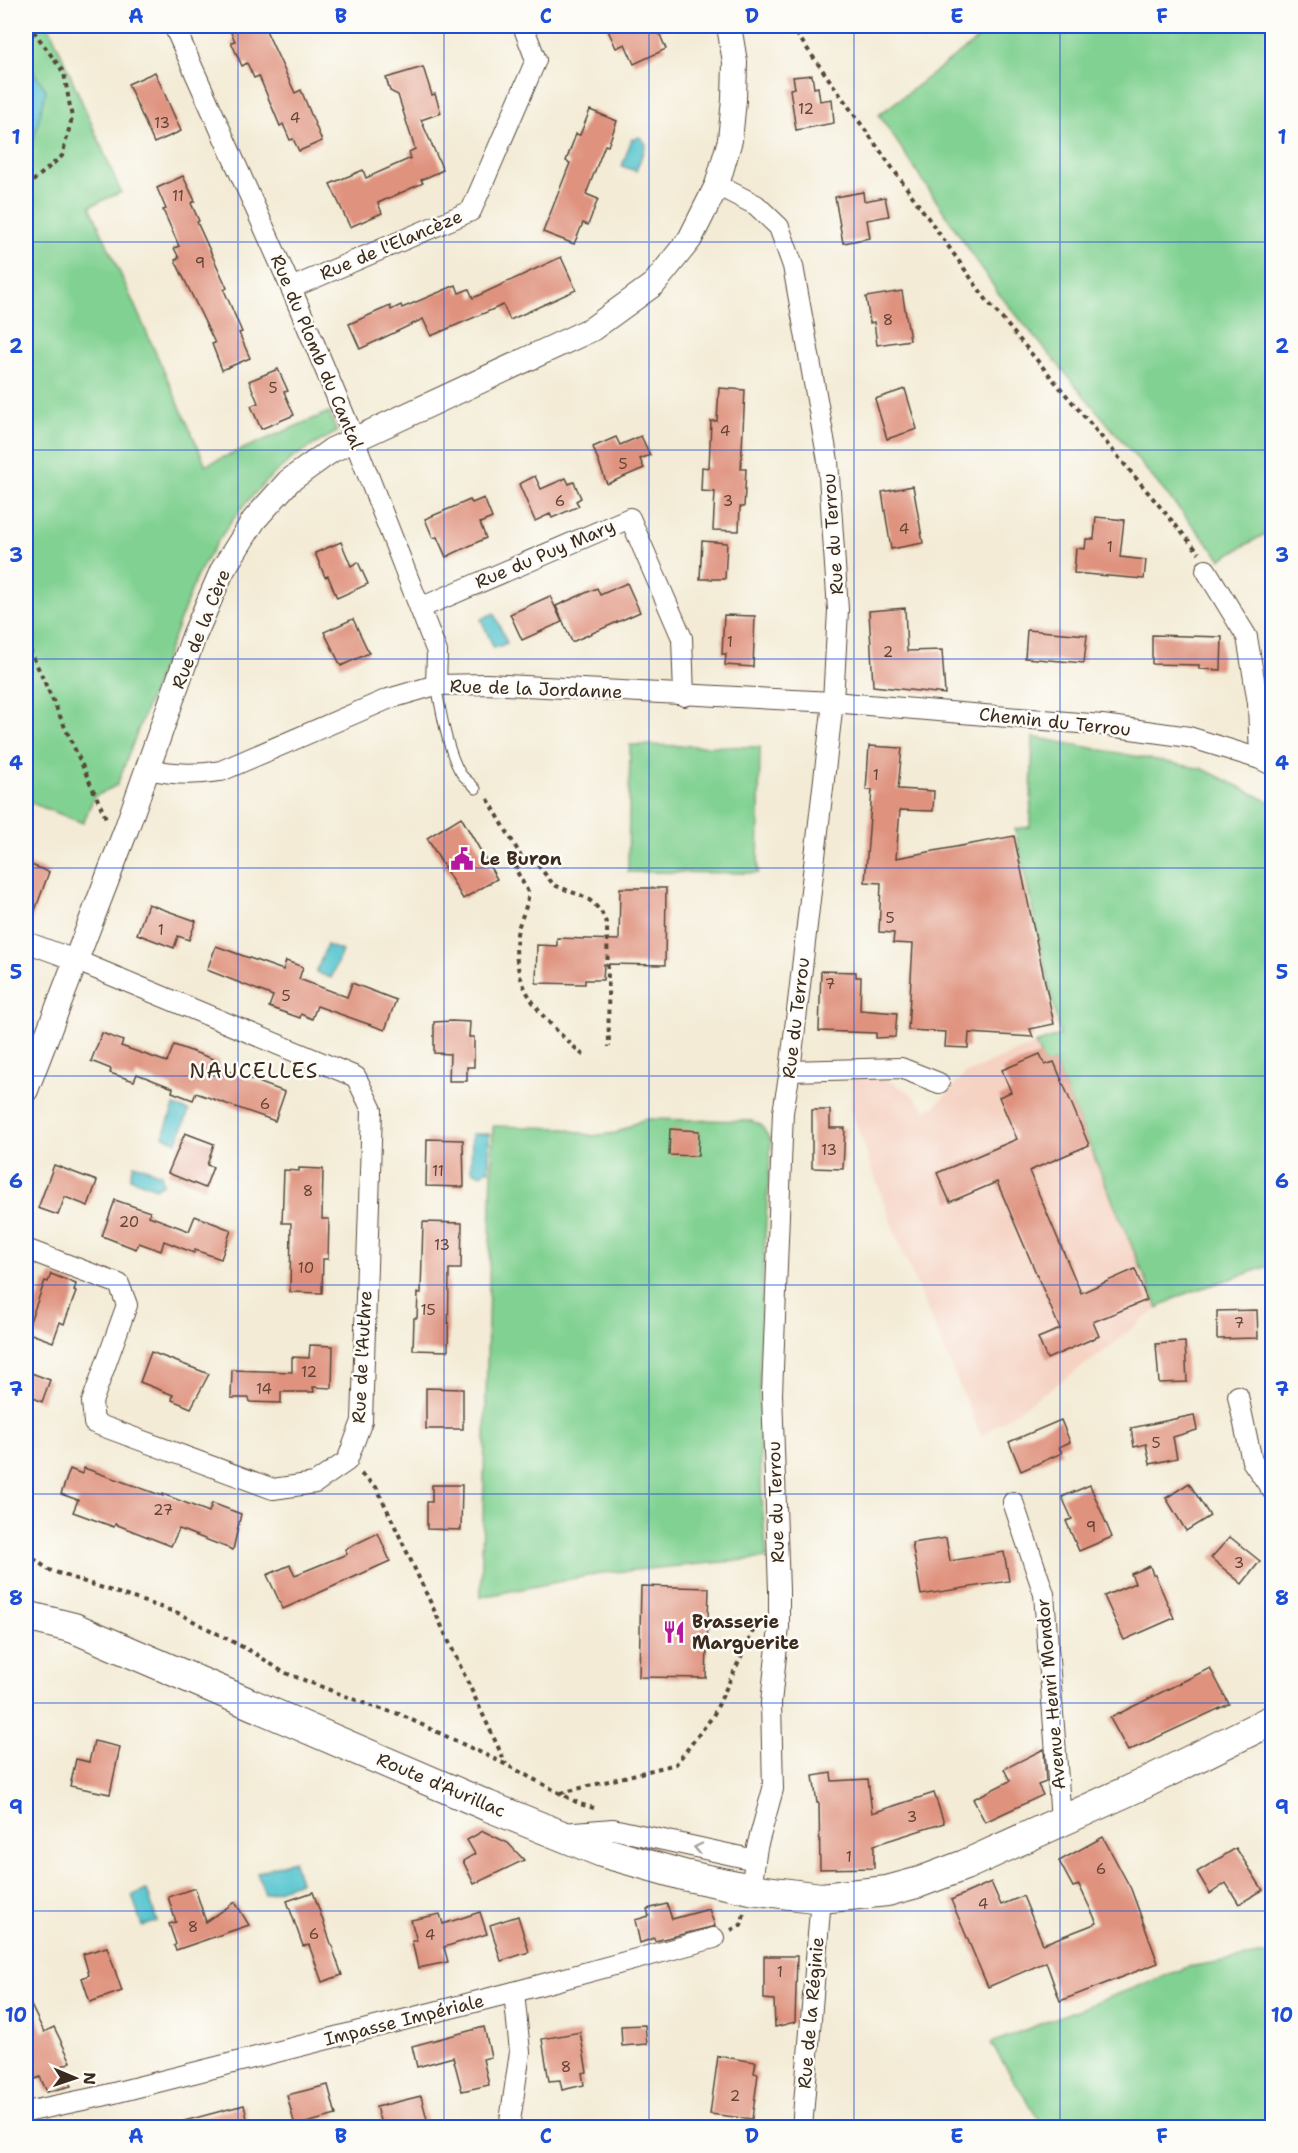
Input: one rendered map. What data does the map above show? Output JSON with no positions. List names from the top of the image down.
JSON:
{
  "streets": {
    "main road": ["Avenue Henri Mondor", "Route d'Aurillac"],
    "street": [
      "Rue de l'Elancèze",
      "Rue du Plomb du Cantal",
      "Rue du Terrou",
      "Rue du Puy Mary",
      "Rue de la Cère",
      "Rue de la Jordanne",
      "Chemin du Terrou",
      "Rue de l'Authre",
      "Rue de la Réginie",
      "Impasse Impériale"
    ]
  },
  "crossings": [
    ["Rue de l'Elancèze", "Rue du Plomb du Cantal"],
    ["Rue du Plomb du Cantal", "Rue du Puy Mary"],
    ["Rue du Plomb du Cantal", "Rue de la Cère"],
    ["Rue du Plomb du Cantal", "Rue de la Jordanne"],
    ["Rue du Terrou", "Rue de la Cère"],
    ["Rue du Terrou", "Rue de la Jordanne"],
    ["Rue du Terrou", "Chemin du Terrou"],
    ["Rue du Terrou", "Route d'Aurillac"],
    ["Rue du Puy Mary", "Rue de la Jordanne"],
    ["Rue de la Cère", "Rue de la Jordanne"],
    ["Rue de la Cère", "Rue de l'Authre"],
    ["Rue de la Jordanne", "Chemin du Terrou"],
    ["Avenue Henri Mondor", "Route d'Aurillac"],
    ["Avenue Henri Mondor", "Rue de la Réginie"],
    ["Route d'Aurillac", "Rue de la Réginie"]
  ],
  "districts": ["NAUCELLES"],
  "places": {
    "public building": ["Le Buron"],
    "restaurant": ["Brasserie Marguerite"]
  },
  "house_numbers": [
    "12",
    "4",
    "13",
    "11",
    "9",
    "8",
    "5",
    "4",
    "5",
    "6",
    "3",
    "4",
    "1",
    "1",
    "2",
    "1",
    "5",
    "1",
    "7",
    "5",
    "6",
    "13",
    "11",
    "8",
    "20",
    "13",
    "10",
    "15",
    "7",
    "12",
    "14",
    "5",
    "27",
    "9",
    "3",
    "3",
    "1",
    "6",
    "4",
    "8",
    "6",
    "4",
    "1",
    "8",
    "2"
  ],
  "north": "right",
  "grid": {
    "columns": [
      "A",
      "B",
      "C",
      "D",
      "E",
      "F"
    ],
    "rows": [
      "1",
      "2",
      "3",
      "4",
      "5",
      "6",
      "7",
      "8",
      "9",
      "10"
    ]
  }
}
